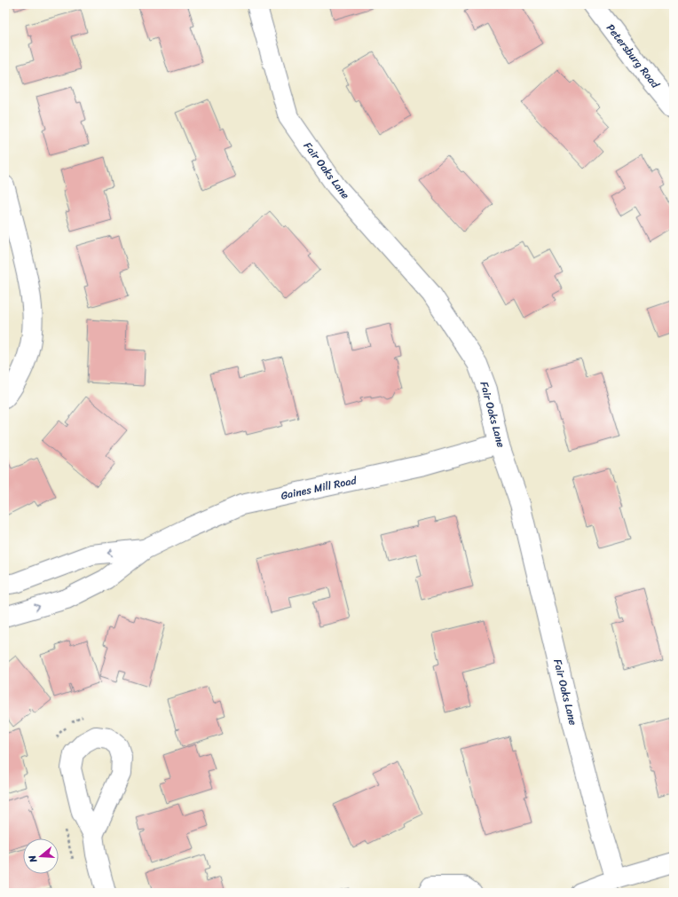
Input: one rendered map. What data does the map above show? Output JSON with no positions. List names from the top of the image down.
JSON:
{
  "streets": {
    "street": ["Petersburg Road", "Fair Oaks Lane", "Gaines Mill Road"]
  },
  "crossings": [
    ["Fair Oaks Lane", "Gaines Mill Road"]
  ],
  "north": "left"
}
